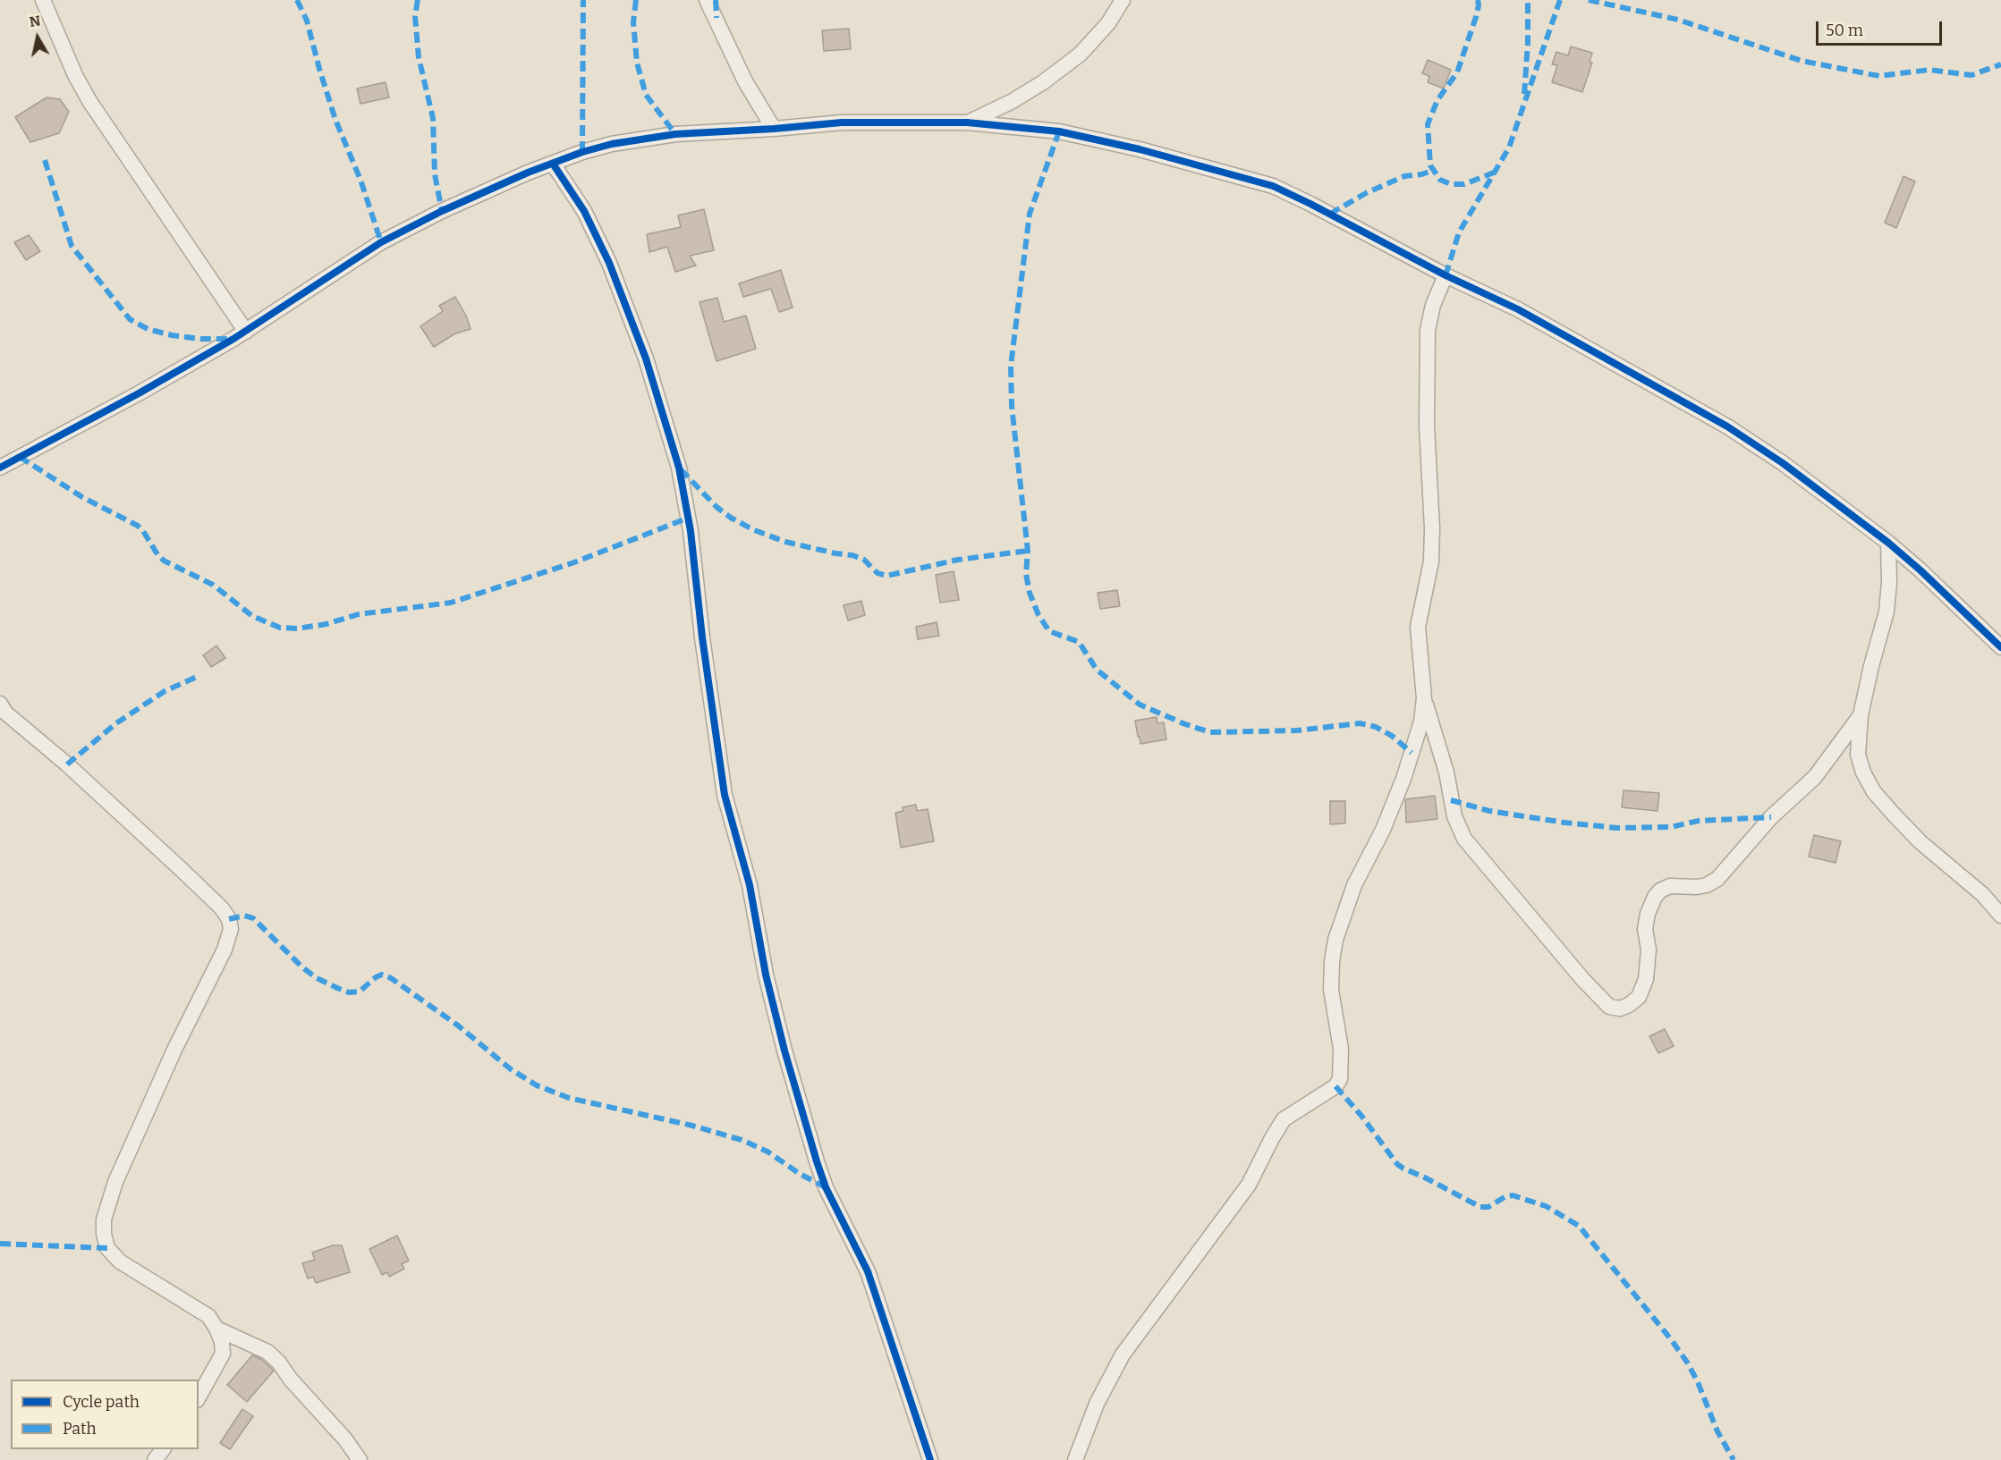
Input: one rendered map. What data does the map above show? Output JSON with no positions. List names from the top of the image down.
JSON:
{
  "legend": ["Cycle path", "Path"],
  "scale_bar": "50 m",
  "north": "top"
}
